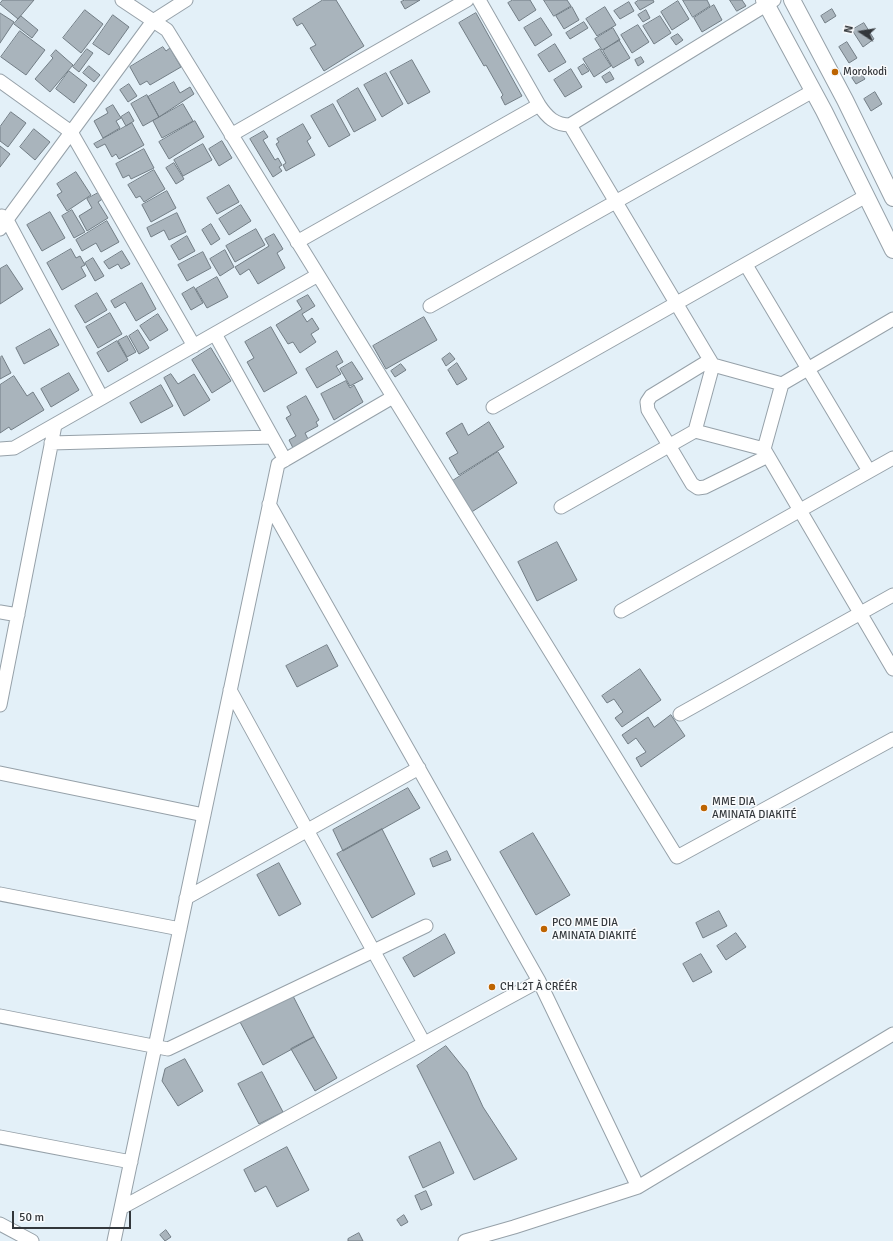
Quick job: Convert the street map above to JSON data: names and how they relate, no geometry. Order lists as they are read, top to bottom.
{
  "places": [
    "Morokodi",
    "MME DIA AMINATA DIAKITÉ",
    "PCO MME DIA AMINATA DIAKITÉ",
    "CH L2T À CRÉÉR"
  ],
  "scale_bar": "50 m",
  "north": "left"
}
